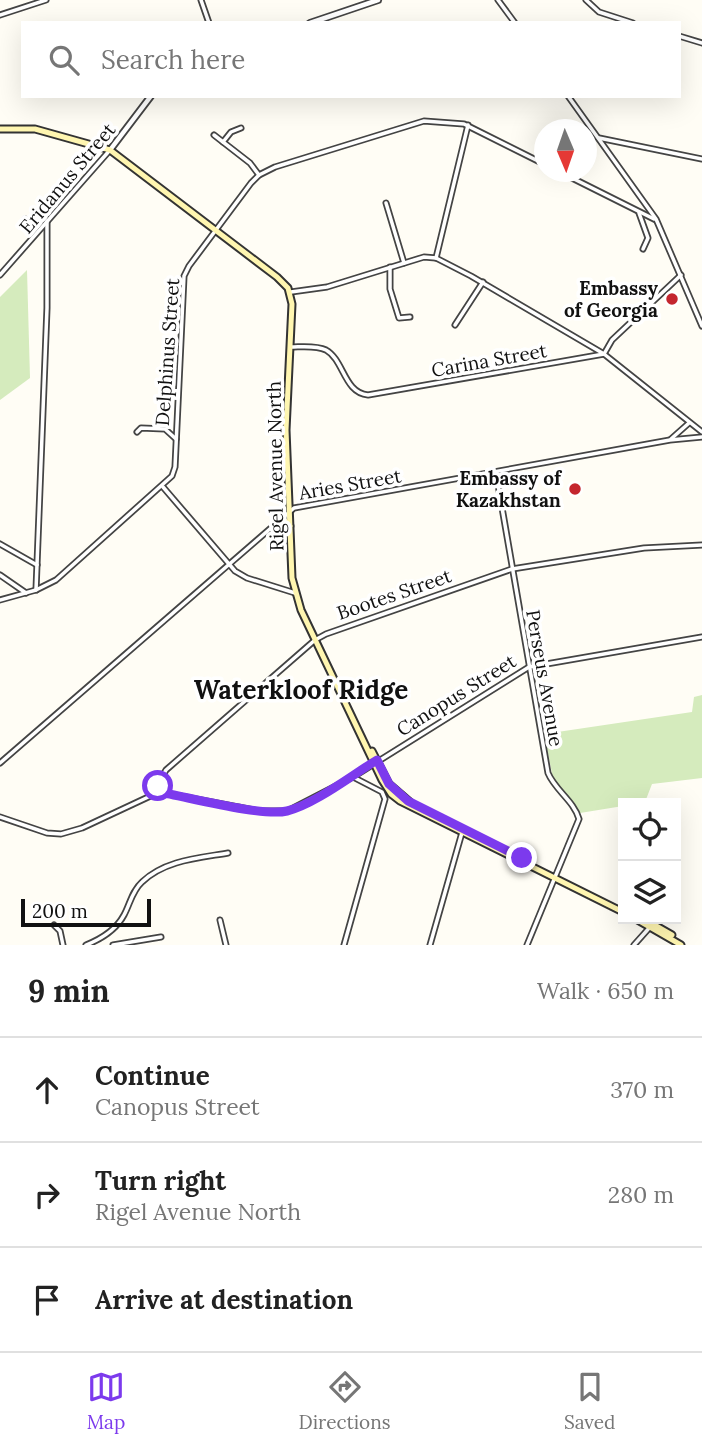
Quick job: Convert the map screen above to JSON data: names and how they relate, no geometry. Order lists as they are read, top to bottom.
{
  "streets": {
    "main road": ["Rigel Avenue North"],
    "street": [
      "Eridanus Street",
      "Delphinus Street",
      "Carina Street",
      "Aries Street",
      "Bootes Street",
      "Perseus Avenue",
      "Canopus Street"
    ]
  },
  "crossings": [
    ["Carina Street", "Rigel Avenue North"],
    ["Rigel Avenue North", "Aries Street"],
    ["Rigel Avenue North", "Bootes Street"],
    ["Rigel Avenue North", "Perseus Avenue"],
    ["Rigel Avenue North", "Canopus Street"],
    ["Aries Street", "Perseus Avenue"],
    ["Bootes Street", "Perseus Avenue"],
    ["Bootes Street", "Canopus Street"],
    ["Perseus Avenue", "Canopus Street"]
  ],
  "districts": ["Waterkloof Ridge"],
  "places": ["Embassy of Georgia", "Embassy of Kazakhstan"],
  "scale_bar": "200 m",
  "north": "bottom",
  "page": {
    "search": "Search here",
    "scale": "200 m",
    "heading": ["9 min", "Walk · 650 m"],
    "list": [
      ["Continue", "Canopus Street", "370 m"],
      ["Turn right", "Rigel Avenue North", "280 m"],
      "Arrive at destination"
    ],
    "nav": ["Map", "Directions", "Saved"]
  }
}
